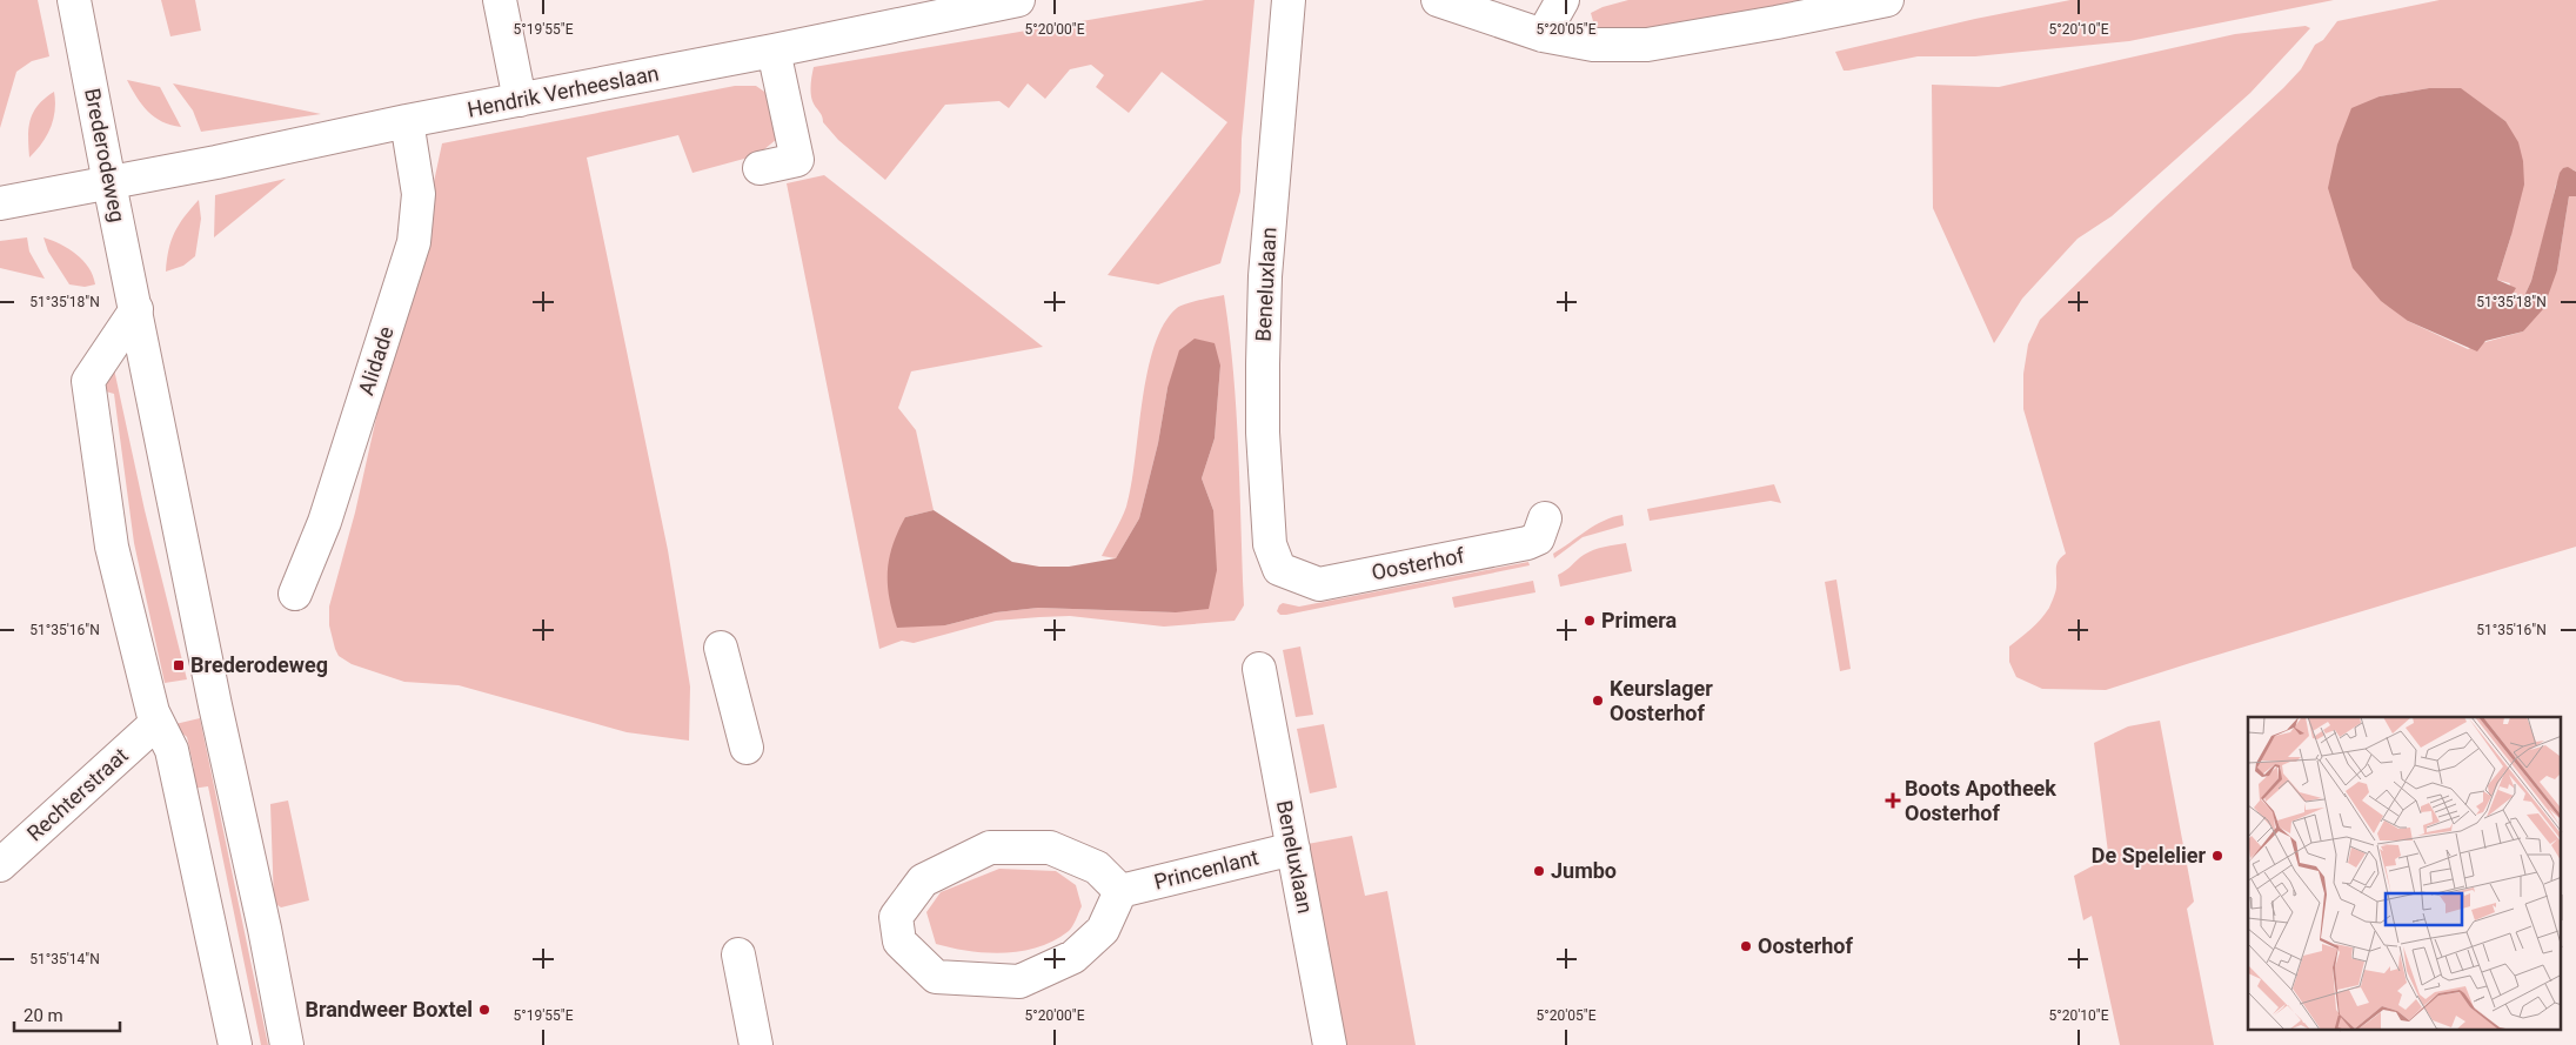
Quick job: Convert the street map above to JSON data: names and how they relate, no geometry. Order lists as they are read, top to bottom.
{
  "streets": {
    "street": [
      "Hendrik Verheeslaan",
      "Brederodeweg",
      "Beneluxlaan",
      "Alidade",
      "Oosterhof",
      "Rechterstraat",
      "Princenlant"
    ]
  },
  "crossings": [
    ["Hendrik Verheeslaan", "Brederodeweg"],
    ["Hendrik Verheeslaan", "Alidade"],
    ["Beneluxlaan", "Oosterhof"],
    ["Beneluxlaan", "Princenlant"]
  ],
  "places": {
    "other": [
      "Primera",
      "Keurslager Oosterhof",
      "De Spelelier",
      "Jumbo",
      "Oosterhof",
      "Brandweer Boxtel"
    ],
    "transit": ["Brederodeweg"],
    "health": ["Boots Apotheek Oosterhof"]
  },
  "scale_bar": "20 m",
  "coordinates": [
    "5°19'55\"E",
    "5°20'00\"E",
    "5°20'05\"E",
    "5°20'10\"E",
    "51°35'18\"N",
    "51°35'16\"N",
    "51°35'14\"N"
  ]
}
